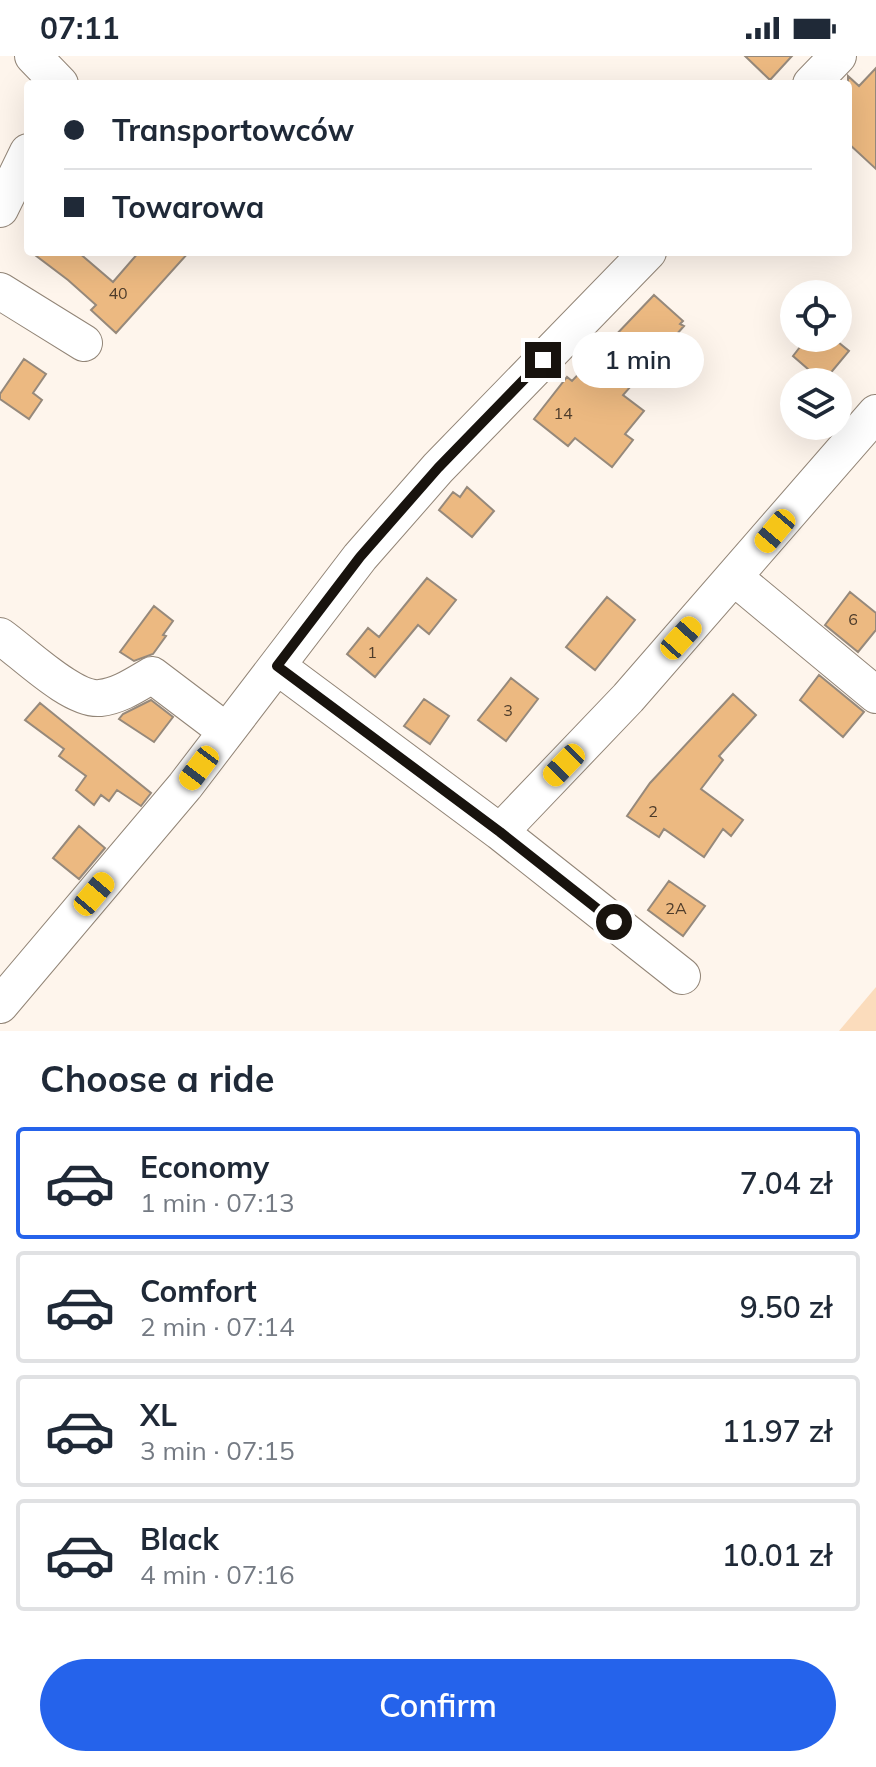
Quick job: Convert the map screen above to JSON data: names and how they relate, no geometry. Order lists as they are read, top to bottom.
{
  "house_numbers": [
    "40",
    "14",
    "6",
    "1",
    "3",
    "2",
    "2A"
  ],
  "page": {
    "status": "07:11",
    "banner": ["Transportowców", "Towarowa"],
    "bubble": "1 min",
    "heading": "Choose a ride",
    "list": [
      {
        "name": "Economy",
        "note": "1 min · 07:13",
        "value": "7.04 zł"
      },
      {
        "name": "Comfort",
        "note": "2 min · 07:14",
        "value": "9.50 zł"
      },
      {
        "name": "XL",
        "note": "3 min · 07:15",
        "value": "11.97 zł"
      },
      {
        "name": "Black",
        "note": "4 min · 07:16",
        "value": "10.01 zł"
      }
    ],
    "buttons": "Confirm"
  }
}
